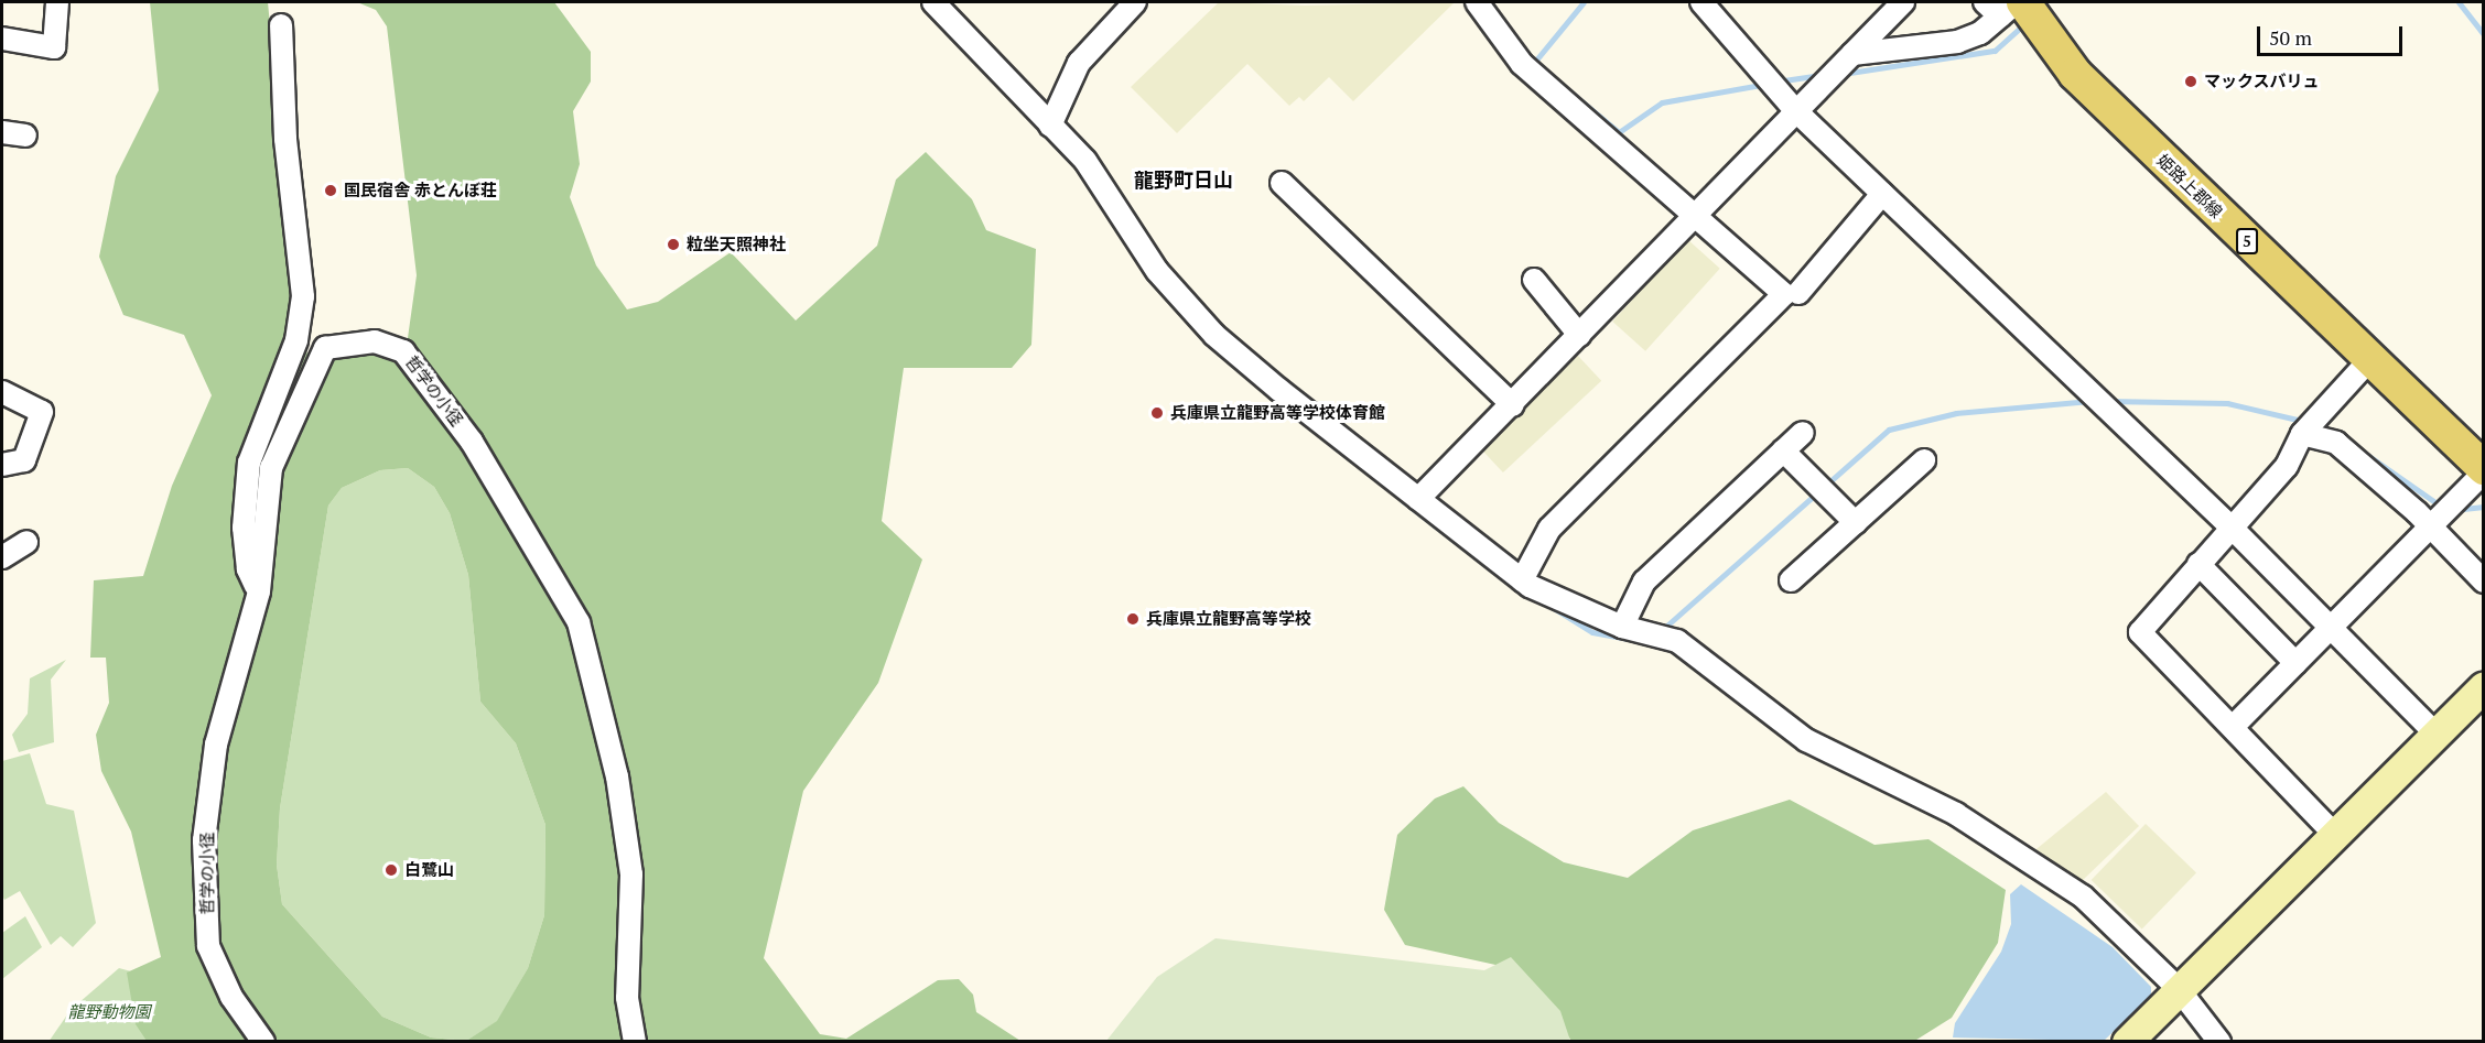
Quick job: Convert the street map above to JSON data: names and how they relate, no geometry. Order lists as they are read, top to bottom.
{
  "streets": {
    "main road": ["姫路上郡線", "5"],
    "street": ["哲学の小径"]
  },
  "districts": ["龍野町日山"],
  "parks": ["龍野動物園"],
  "places": [
    "マックスバリュ",
    "国民宿舎 赤とんぼ荘",
    "粒坐天照神社",
    "兵庫県立龍野高等学校体育館",
    "兵庫県立龍野高等学校",
    "白鷺山"
  ],
  "scale_bar": "50 m"
}
